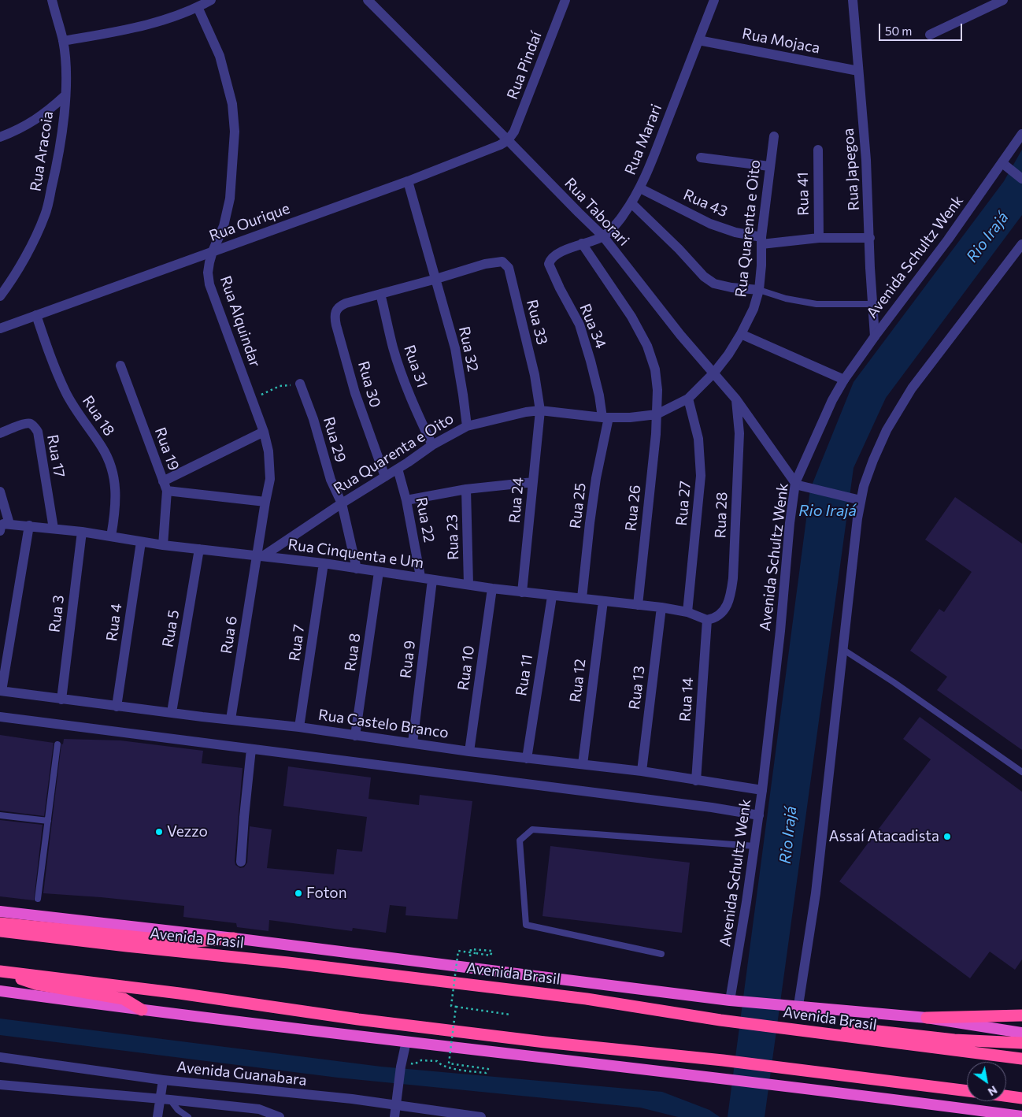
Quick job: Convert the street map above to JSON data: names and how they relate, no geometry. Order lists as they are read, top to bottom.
{
  "streets": {
    "highway": ["Avenida Brasil"],
    "street": [
      "Rua Mojaca",
      "Rua Pindaí",
      "Rua Marari",
      "Rua Aracoia",
      "Rua Japegoa",
      "Rua 41",
      "Rua 43",
      "Rua Taborari",
      "Rua Ourique",
      "Rua Quarenta e Oito",
      "Avenida Schultz Wenk",
      "Rua Alquindar",
      "Rua 33",
      "Rua 34",
      "Rua 32",
      "Rua 31",
      "Rua 30",
      "Rua 18",
      "Rua 29",
      "Rua 19",
      "Rua 17",
      "Rua 24",
      "Rua 27",
      "Rua 25",
      "Rua 26",
      "Rua 28",
      "Rua 22",
      "Rua 23",
      "Rua Cinquenta e Um",
      "Rua 3",
      "Rua 4",
      "Rua 5",
      "Rua 6",
      "Rua 7",
      "Rua 8",
      "Rua 9",
      "Rua 10",
      "Rua 11",
      "Rua 12",
      "Rua 13",
      "Rua 14",
      "Rua Castelo Branco",
      "Avenida Guanabara"
    ]
  },
  "crossings": [
    ["Rua Mojaca", "Rua Marari"],
    ["Rua Mojaca", "Rua Japegoa"],
    ["Rua Pindaí", "Rua Taborari"],
    ["Rua Pindaí", "Rua Ourique"],
    ["Rua Marari", "Rua 43"],
    ["Rua Marari", "Rua Taborari"],
    ["Rua Marari", "Rua 34"],
    ["Rua Marari", "Rua 26"],
    ["Rua Japegoa", "Rua 43"],
    ["Rua Japegoa", "Avenida Schultz Wenk"],
    ["Rua 41", "Rua 43"],
    ["Rua 43", "Rua Quarenta e Oito"],
    ["Rua Taborari", "Rua Ourique"],
    ["Rua Taborari", "Rua Quarenta e Oito"],
    ["Rua Taborari", "Avenida Schultz Wenk"],
    ["Rua Taborari", "Rua 28"],
    ["Rua Ourique", "Rua Alquindar"],
    ["Rua Ourique", "Rua 32"],
    ["Rua Ourique", "Rua 18"],
    ["Rua Quarenta e Oito", "Rua Alquindar"],
    ["Rua Quarenta e Oito", "Rua 33"],
    ["Rua Quarenta e Oito", "Rua 34"],
    ["Rua Quarenta e Oito", "Rua 32"],
    ["Rua Quarenta e Oito", "Rua 31"],
    ["Rua Quarenta e Oito", "Rua 30"],
    ["Rua Quarenta e Oito", "Rua 29"],
    ["Rua Quarenta e Oito", "Rua 24"],
    ["Rua Quarenta e Oito", "Rua 27"],
    ["Rua Quarenta e Oito", "Rua 25"],
    ["Rua Quarenta e Oito", "Rua 26"],
    ["Rua Quarenta e Oito", "Rua 22"],
    ["Rua Quarenta e Oito", "Rua Cinquenta e Um"],
    ["Rua Quarenta e Oito", "Rua 6"],
    ["Avenida Schultz Wenk", "Rua Castelo Branco"],
    ["Avenida Schultz Wenk", "Avenida Brasil"],
    ["Rua Alquindar", "Rua Cinquenta e Um"],
    ["Rua Alquindar", "Rua 6"],
    ["Rua 33", "Rua 32"],
    ["Rua 33", "Rua 24"],
    ["Rua 34", "Rua 25"],
    ["Rua 31", "Rua 30"],
    ["Rua 18", "Rua Cinquenta e Um"],
    ["Rua 29", "Rua Cinquenta e Um"],
    ["Rua 19", "Rua Cinquenta e Um"],
    ["Rua 17", "Rua Cinquenta e Um"],
    ["Rua 24", "Rua Cinquenta e Um"],
    ["Rua 27", "Rua Cinquenta e Um"],
    ["Rua 25", "Rua Cinquenta e Um"],
    ["Rua 26", "Rua Cinquenta e Um"],
    ["Rua 28", "Rua Cinquenta e Um"],
    ["Rua 28", "Rua 14"],
    ["Rua 22", "Rua Cinquenta e Um"],
    ["Rua 23", "Rua Cinquenta e Um"],
    ["Rua Cinquenta e Um", "Rua 3"],
    ["Rua Cinquenta e Um", "Rua 4"],
    ["Rua Cinquenta e Um", "Rua 5"],
    ["Rua Cinquenta e Um", "Rua 6"],
    ["Rua Cinquenta e Um", "Rua 7"],
    ["Rua Cinquenta e Um", "Rua 8"],
    ["Rua Cinquenta e Um", "Rua 9"],
    ["Rua Cinquenta e Um", "Rua 10"],
    ["Rua Cinquenta e Um", "Rua 11"],
    ["Rua Cinquenta e Um", "Rua 12"],
    ["Rua Cinquenta e Um", "Rua 13"],
    ["Rua Cinquenta e Um", "Rua 14"],
    ["Rua 3", "Rua Castelo Branco"],
    ["Rua 4", "Rua Castelo Branco"],
    ["Rua 5", "Rua Castelo Branco"],
    ["Rua 6", "Rua Castelo Branco"],
    ["Rua 7", "Rua Castelo Branco"],
    ["Rua 8", "Rua Castelo Branco"],
    ["Rua 9", "Rua Castelo Branco"],
    ["Rua 10", "Rua Castelo Branco"],
    ["Rua 11", "Rua Castelo Branco"],
    ["Rua 12", "Rua Castelo Branco"],
    ["Rua 13", "Rua Castelo Branco"],
    ["Rua 14", "Rua Castelo Branco"]
  ],
  "water": ["Rio Irajá"],
  "places": ["Vezzo", "Assaí Atacadista", "Foton"],
  "scale_bar": "50 m",
  "north": "bottom right"
}
